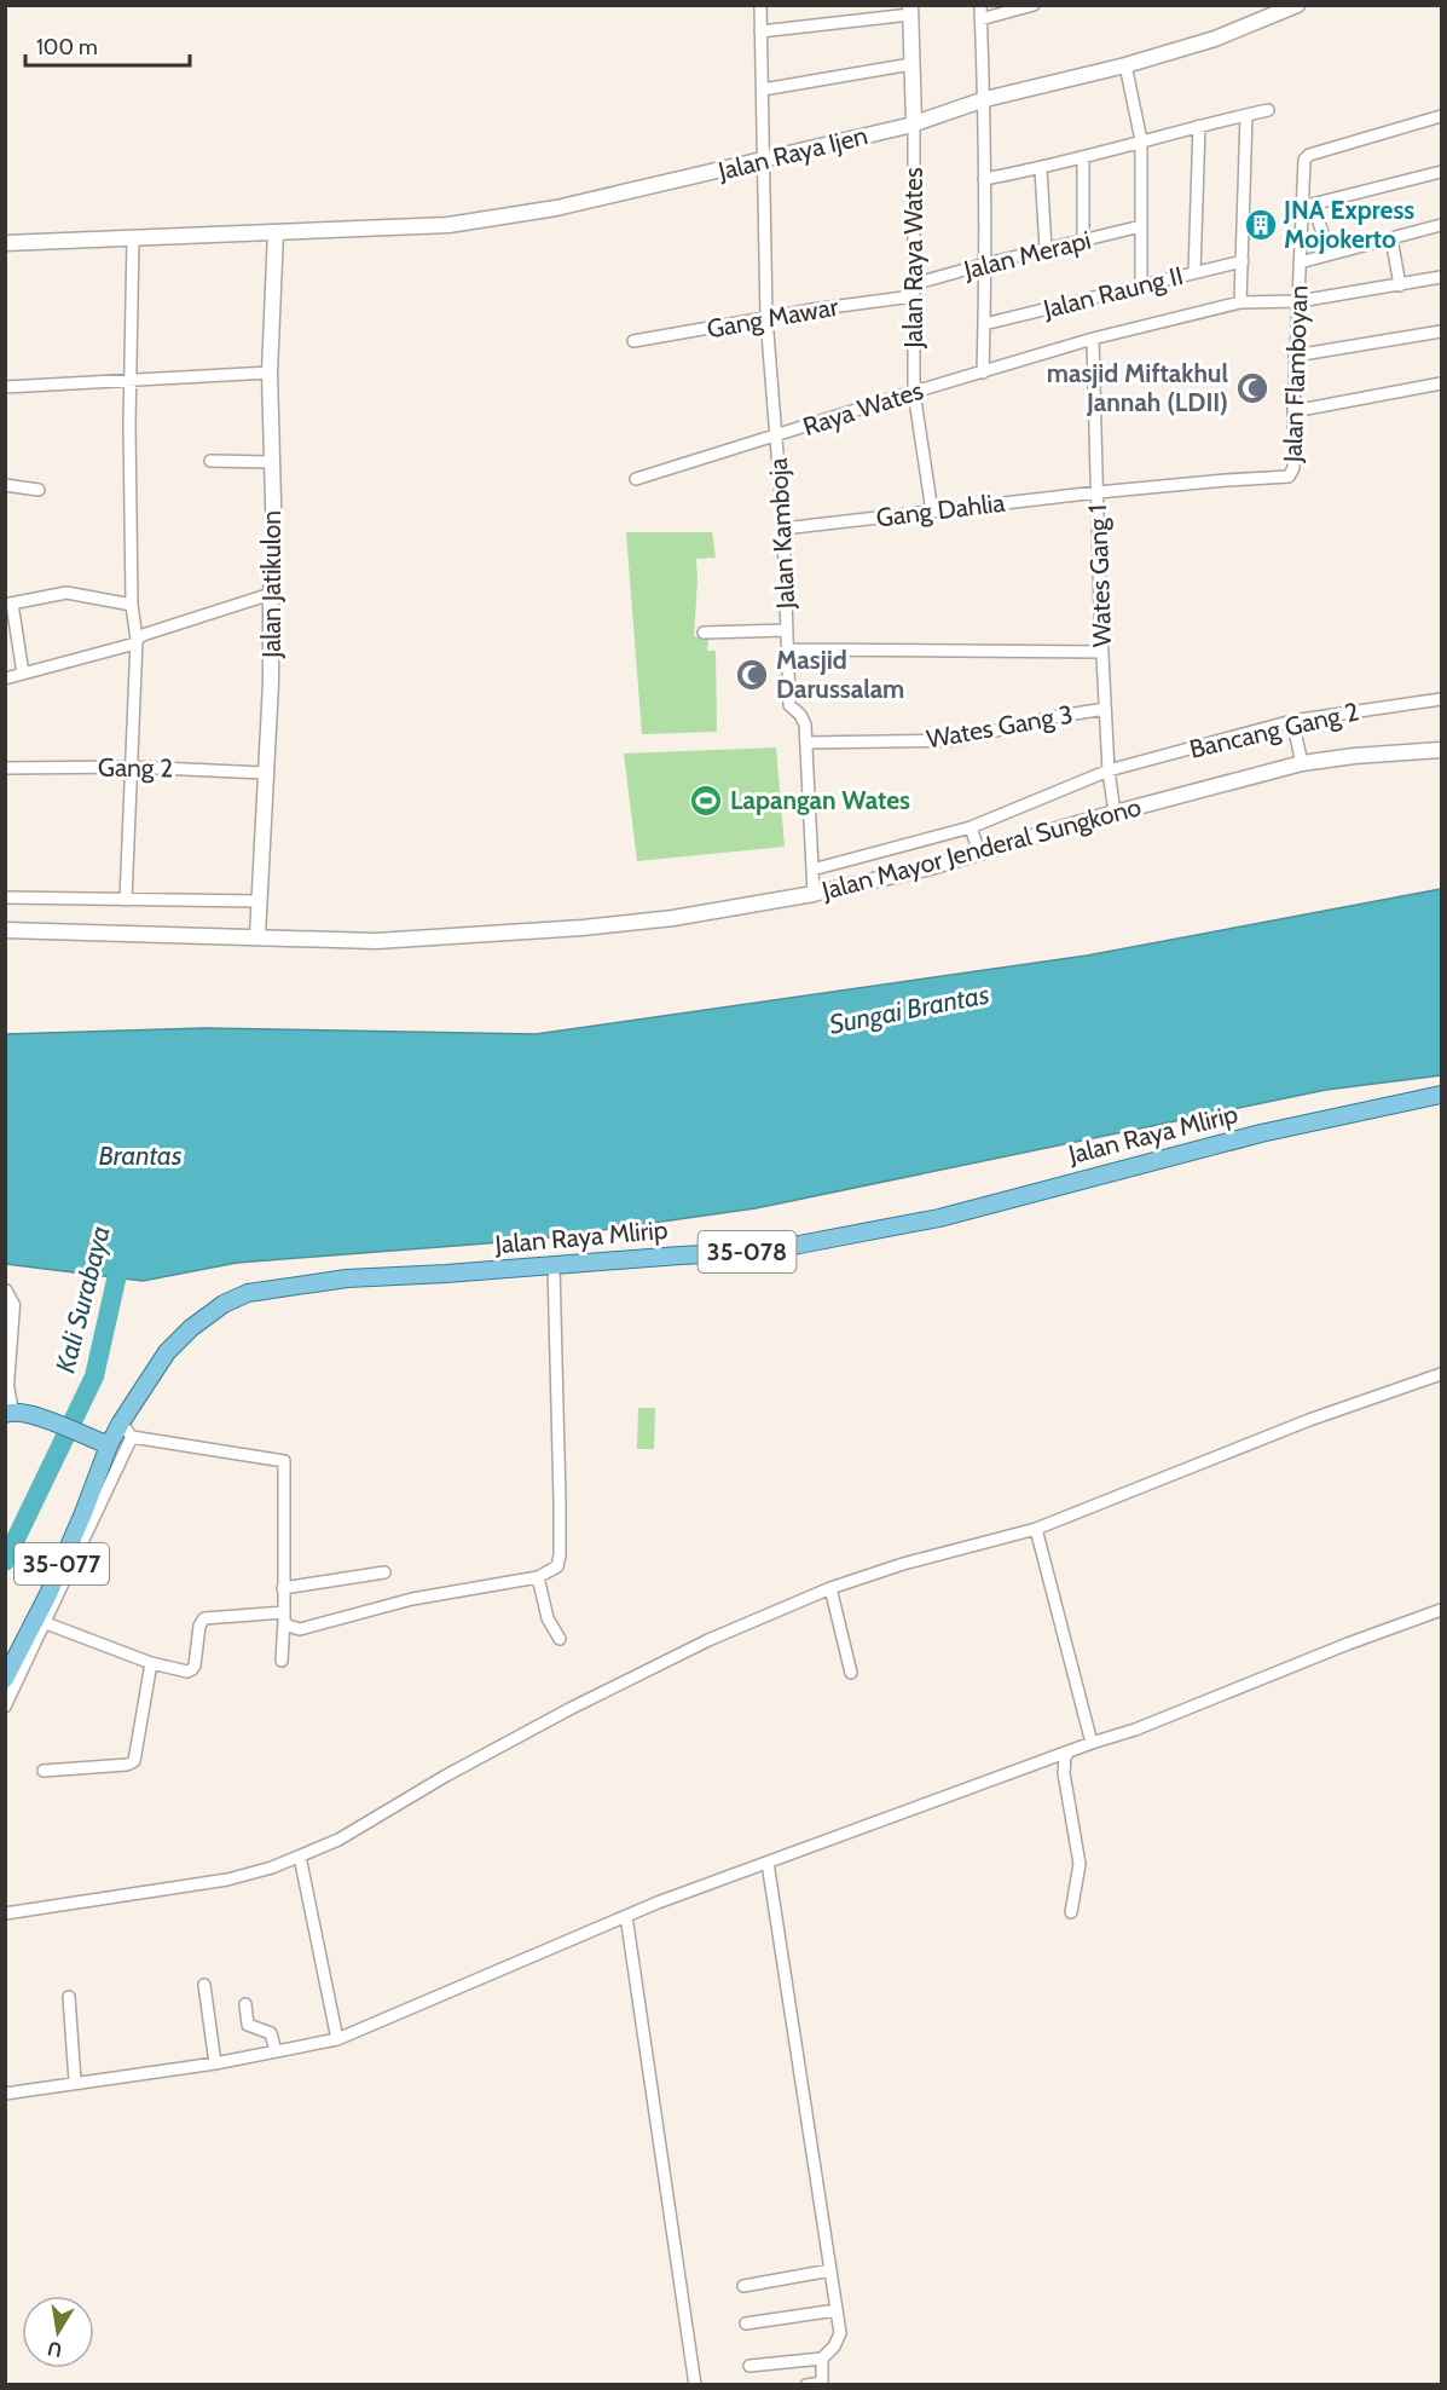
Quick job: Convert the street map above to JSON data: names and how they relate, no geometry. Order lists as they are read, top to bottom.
{
  "streets": {
    "main road": [
      "Jalan Raya Ijen",
      "Jalan Jatikulon",
      "Jalan Mayor Jenderal Sungkono",
      "Jalan Raya Mlirip",
      "35-078",
      "35-077"
    ],
    "street": [
      "Jalan Merapi",
      "Jalan Raya Wates",
      "Jalan Raung II",
      "Gang Mawar",
      "Jalan Flamboyan",
      "Raya Wates",
      "Gang Dahlia",
      "Jalan Kamboja",
      "Wates Gang 1",
      "Wates Gang 3",
      "Bancang Gang 2",
      "Gang 2"
    ]
  },
  "crossings": [
    ["Jalan Raya Ijen", "Jalan Raya Wates"],
    ["Jalan Raya Ijen", "Jalan Kamboja"],
    ["Jalan Raya Ijen", "Jalan Jatikulon"],
    ["Jalan Merapi", "Jalan Raya Wates"],
    ["Jalan Merapi", "Gang Mawar"],
    ["Jalan Raya Wates", "Gang Mawar"],
    ["Jalan Raya Wates", "Raya Wates"],
    ["Jalan Raya Wates", "Gang Dahlia"],
    ["Gang Mawar", "Jalan Kamboja"],
    ["Jalan Flamboyan", "Raya Wates"],
    ["Jalan Flamboyan", "Gang Dahlia"],
    ["Jalan Flamboyan", "Wates Gang 1"],
    ["Raya Wates", "Jalan Kamboja"],
    ["Raya Wates", "Wates Gang 1"],
    ["Gang Dahlia", "Jalan Kamboja"],
    ["Gang Dahlia", "Wates Gang 1"],
    ["Jalan Kamboja", "Wates Gang 3"],
    ["Jalan Kamboja", "Bancang Gang 2"],
    ["Jalan Kamboja", "Jalan Mayor Jenderal Sungkono"],
    ["Wates Gang 1", "Wates Gang 3"],
    ["Wates Gang 1", "Bancang Gang 2"],
    ["Wates Gang 1", "Jalan Mayor Jenderal Sungkono"],
    ["Jalan Jatikulon", "Gang 2"],
    ["Jalan Jatikulon", "Jalan Mayor Jenderal Sungkono"],
    ["Jalan Raya Mlirip", "35-077"]
  ],
  "water": ["Sungai Brantas", "Brantas", "Kali Surabaya"],
  "places": {
    "building": ["JNA Express Mojokerto"],
    "mosque": ["masjid Miftakhul Jannah (LDII)", "Masjid Darussalam"],
    "sports": ["Lapangan Wates"]
  },
  "scale_bar": "100 m",
  "north": "bottom"
}
